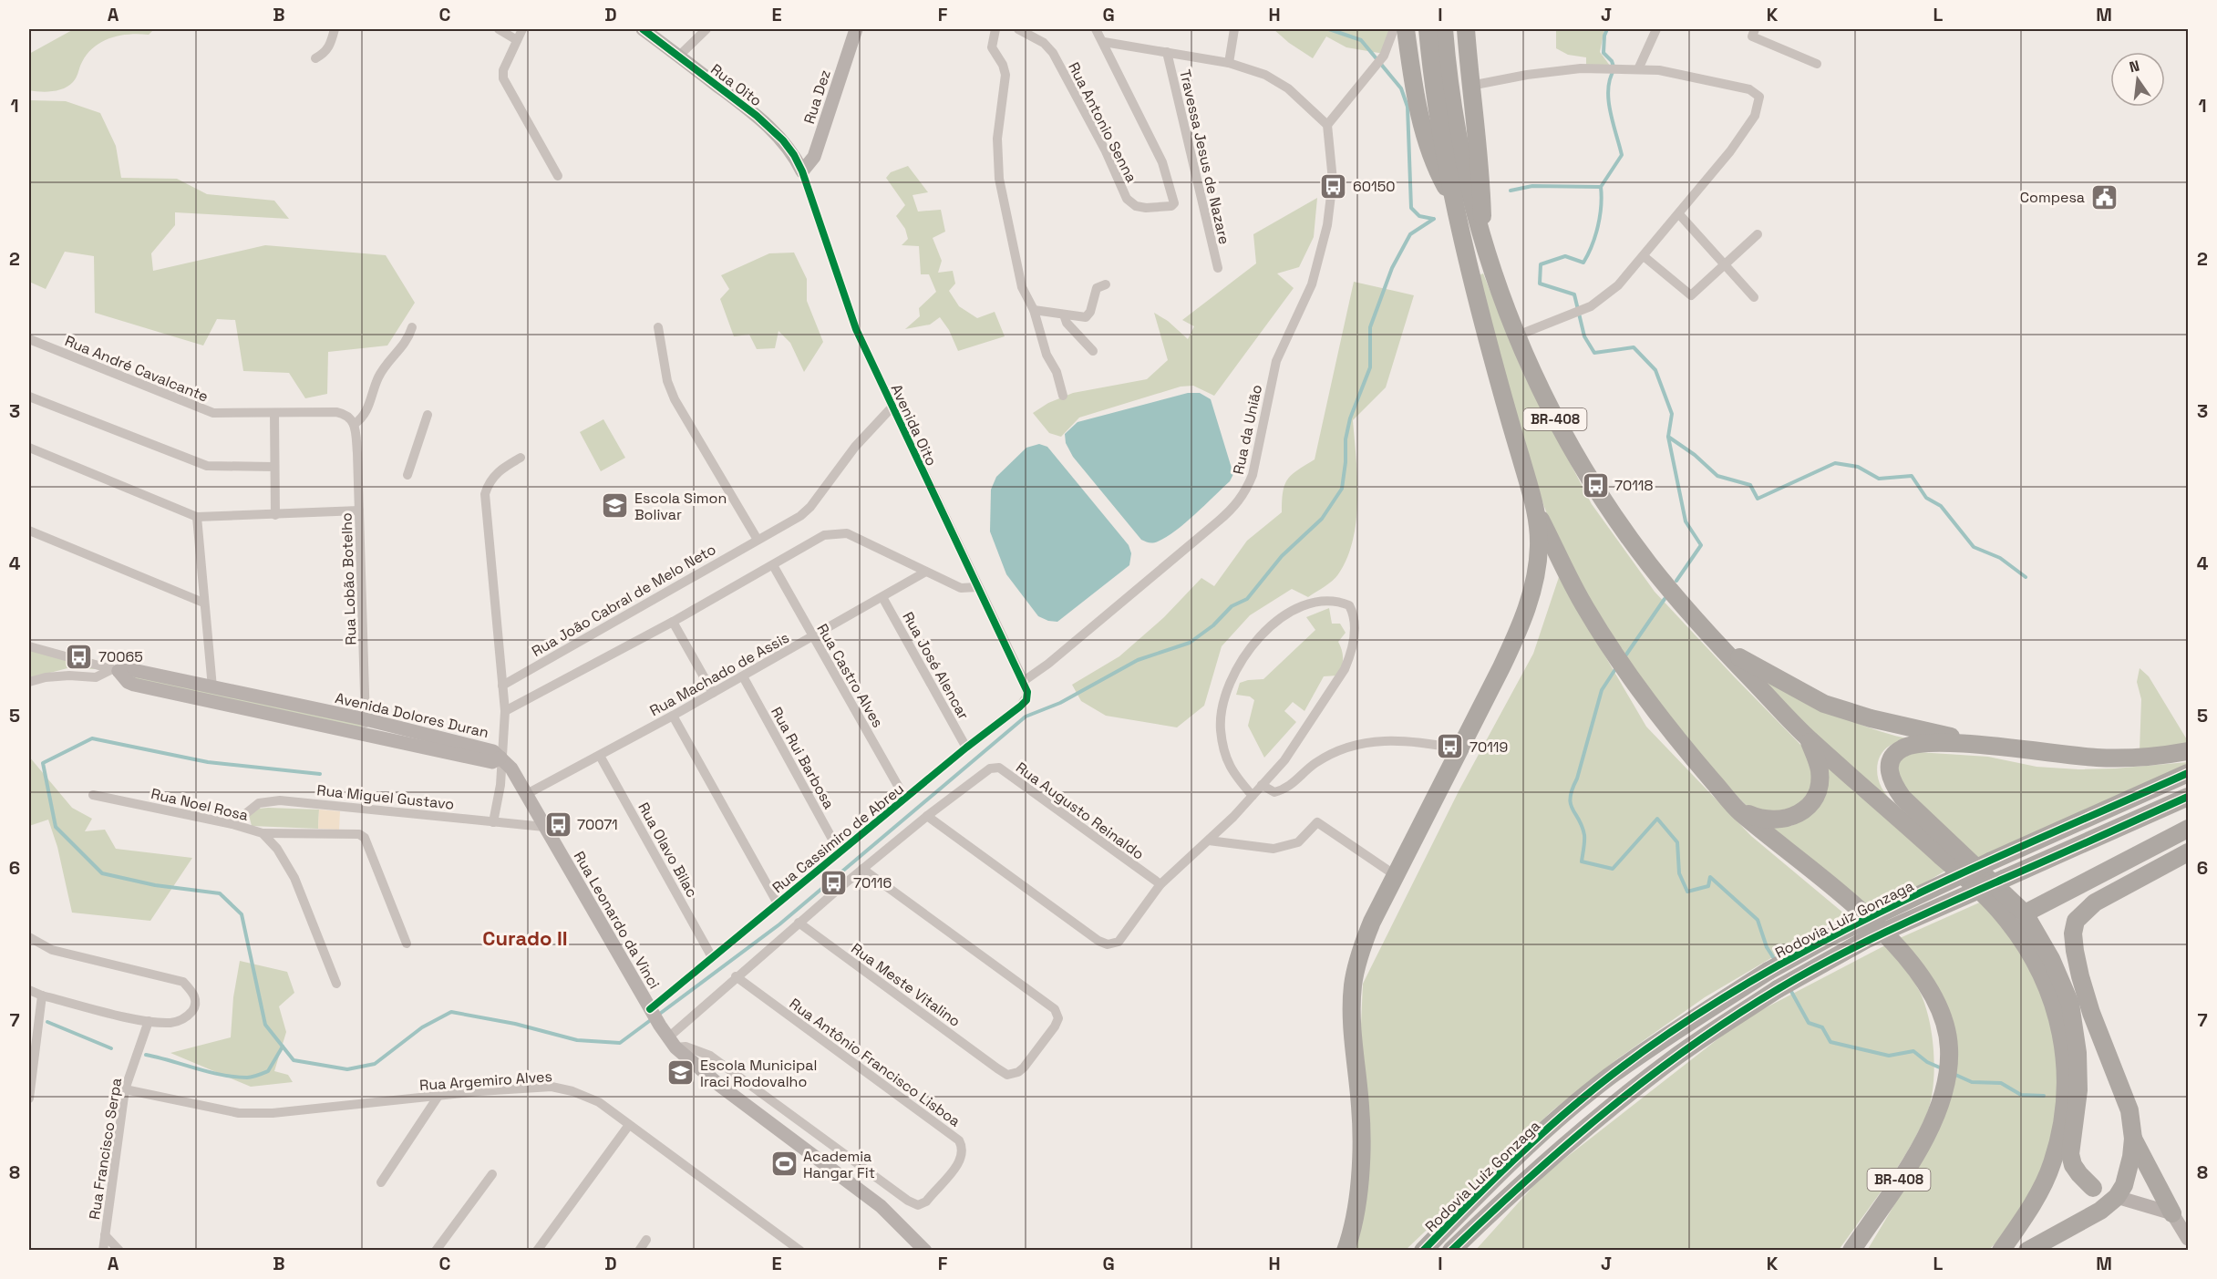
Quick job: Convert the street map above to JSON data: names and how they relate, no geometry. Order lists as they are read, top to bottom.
{
  "streets": {
    "highway": ["BR-408", "Rodovia Luiz Gonzaga"],
    "street": [
      "Rua Oito",
      "Rua Dez",
      "Rua Antonio Senna",
      "Travessa Jesus de Nazare",
      "Rua André Cavalcante",
      "Avenida Oito",
      "Rua da União",
      "Rua Lobão Botelho",
      "Rua João Cabral de Melo Neto",
      "Rua José Alencar",
      "Rua Machado de Assis",
      "Rua Castro Alves",
      "Avenida Dolores Duran",
      "Rua Rui Barbosa",
      "Rua Miguel Gustavo",
      "Rua Noel Rosa",
      "Rua Augusto Reinaldo",
      "Rua Cassimiro de Abreu",
      "Rua Olavo Bilac",
      "Rua Leonardo da Vinci",
      "Rua Meste Vitalino",
      "Rua Antônio Francisco Lisboa",
      "Rua Argemiro Alves",
      "Rua Francisco Serpa"
    ]
  },
  "crossings": [
    ["Rua Oito", "Rua Dez"],
    ["Rua Oito", "Avenida Oito"],
    ["Rua Dez", "Avenida Oito"],
    ["Rua André Cavalcante", "Rua Lobão Botelho"],
    ["Avenida Oito", "Rua da União"],
    ["Avenida Oito", "Rua João Cabral de Melo Neto"],
    ["Avenida Oito", "Rua Cassimiro de Abreu"],
    ["Rua da União", "Rua Cassimiro de Abreu"],
    ["Rua Lobão Botelho", "Avenida Dolores Duran"],
    ["Rua José Alencar", "Rua Machado de Assis"],
    ["Rua José Alencar", "Rua Cassimiro de Abreu"],
    ["Rua Machado de Assis", "Rua Castro Alves"],
    ["Rua Machado de Assis", "Rua Rui Barbosa"],
    ["Rua Machado de Assis", "Rua Olavo Bilac"],
    ["Rua Machado de Assis", "Rua Leonardo da Vinci"],
    ["Rua Castro Alves", "Rua Cassimiro de Abreu"],
    ["Avenida Dolores Duran", "Rua Leonardo da Vinci"],
    ["Rua Rui Barbosa", "Rua Cassimiro de Abreu"],
    ["Rua Miguel Gustavo", "Rua Noel Rosa"],
    ["Rua Miguel Gustavo", "Rua Leonardo da Vinci"],
    ["Rua Cassimiro de Abreu", "Rua Olavo Bilac"],
    ["Rua Cassimiro de Abreu", "Rua Leonardo da Vinci"],
    ["Rua Leonardo da Vinci", "Rua Antônio Francisco Lisboa"],
    ["Rua Argemiro Alves", "Rua Francisco Serpa"]
  ],
  "districts": ["Curado II"],
  "places": {
    "bus stop": [
      "60150",
      "70118",
      "70065",
      "70119",
      "70071",
      "70116"
    ],
    "public building": ["Compesa"],
    "school or university": ["Escola Simon Bolivar", "Escola Municipal Iraci Rodovalho"],
    "sports": ["Academia Hangar Fit"]
  },
  "north": "top",
  "grid": {
    "columns": [
      "A",
      "B",
      "C",
      "D",
      "E",
      "F",
      "G",
      "H",
      "I",
      "J",
      "K",
      "L",
      "M"
    ],
    "rows": [
      "1",
      "2",
      "3",
      "4",
      "5",
      "6",
      "7",
      "8"
    ]
  }
}
